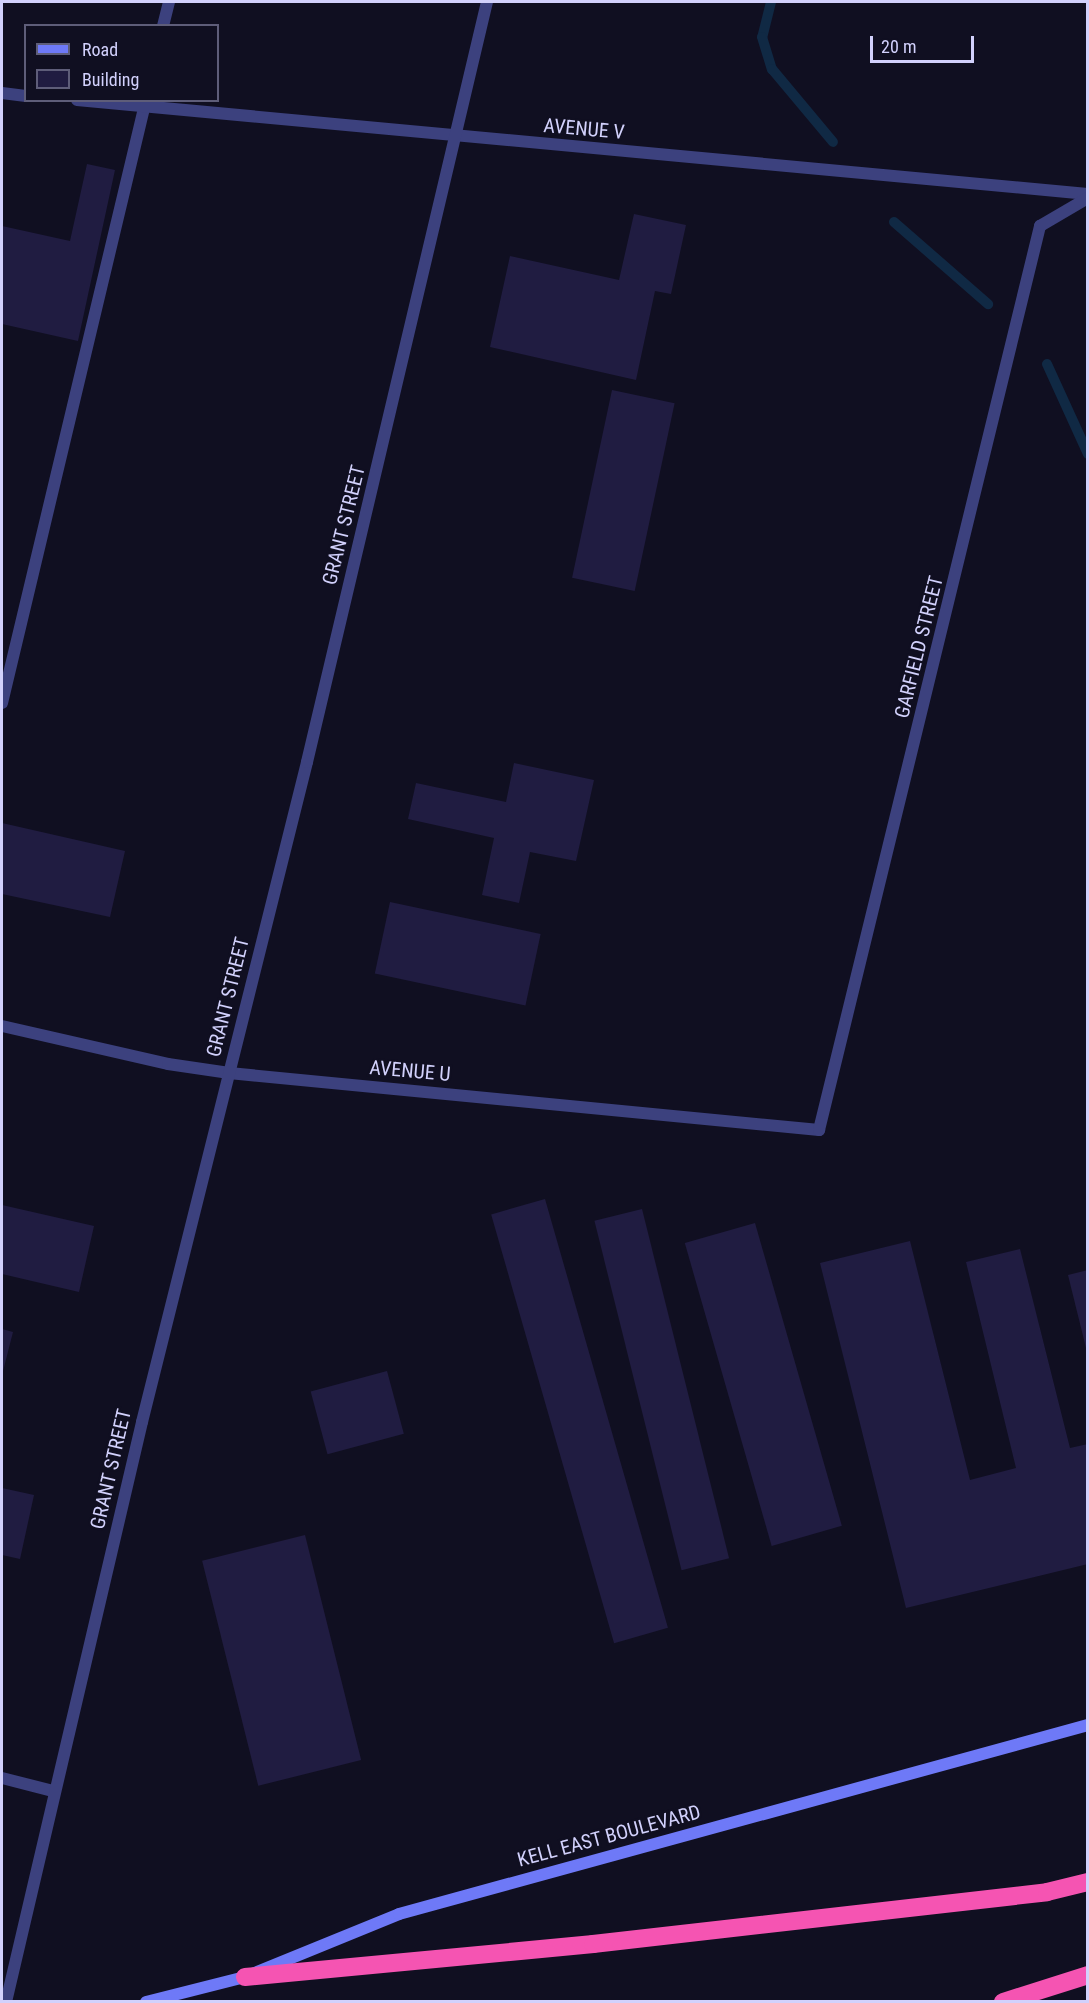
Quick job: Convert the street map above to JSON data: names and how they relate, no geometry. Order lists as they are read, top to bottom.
{
  "streets": {
    "main road": ["KELL EAST BOULEVARD"],
    "street": [
      "AVENUE V",
      "GRANT STREET",
      "GARFIELD STREET",
      "AVENUE U"
    ]
  },
  "crossings": [
    ["AVENUE V", "GRANT STREET"],
    ["AVENUE V", "GARFIELD STREET"],
    ["GRANT STREET", "AVENUE U"],
    ["GARFIELD STREET", "AVENUE U"]
  ],
  "legend": ["Road", "Building"],
  "scale_bar": "20 m"
}
